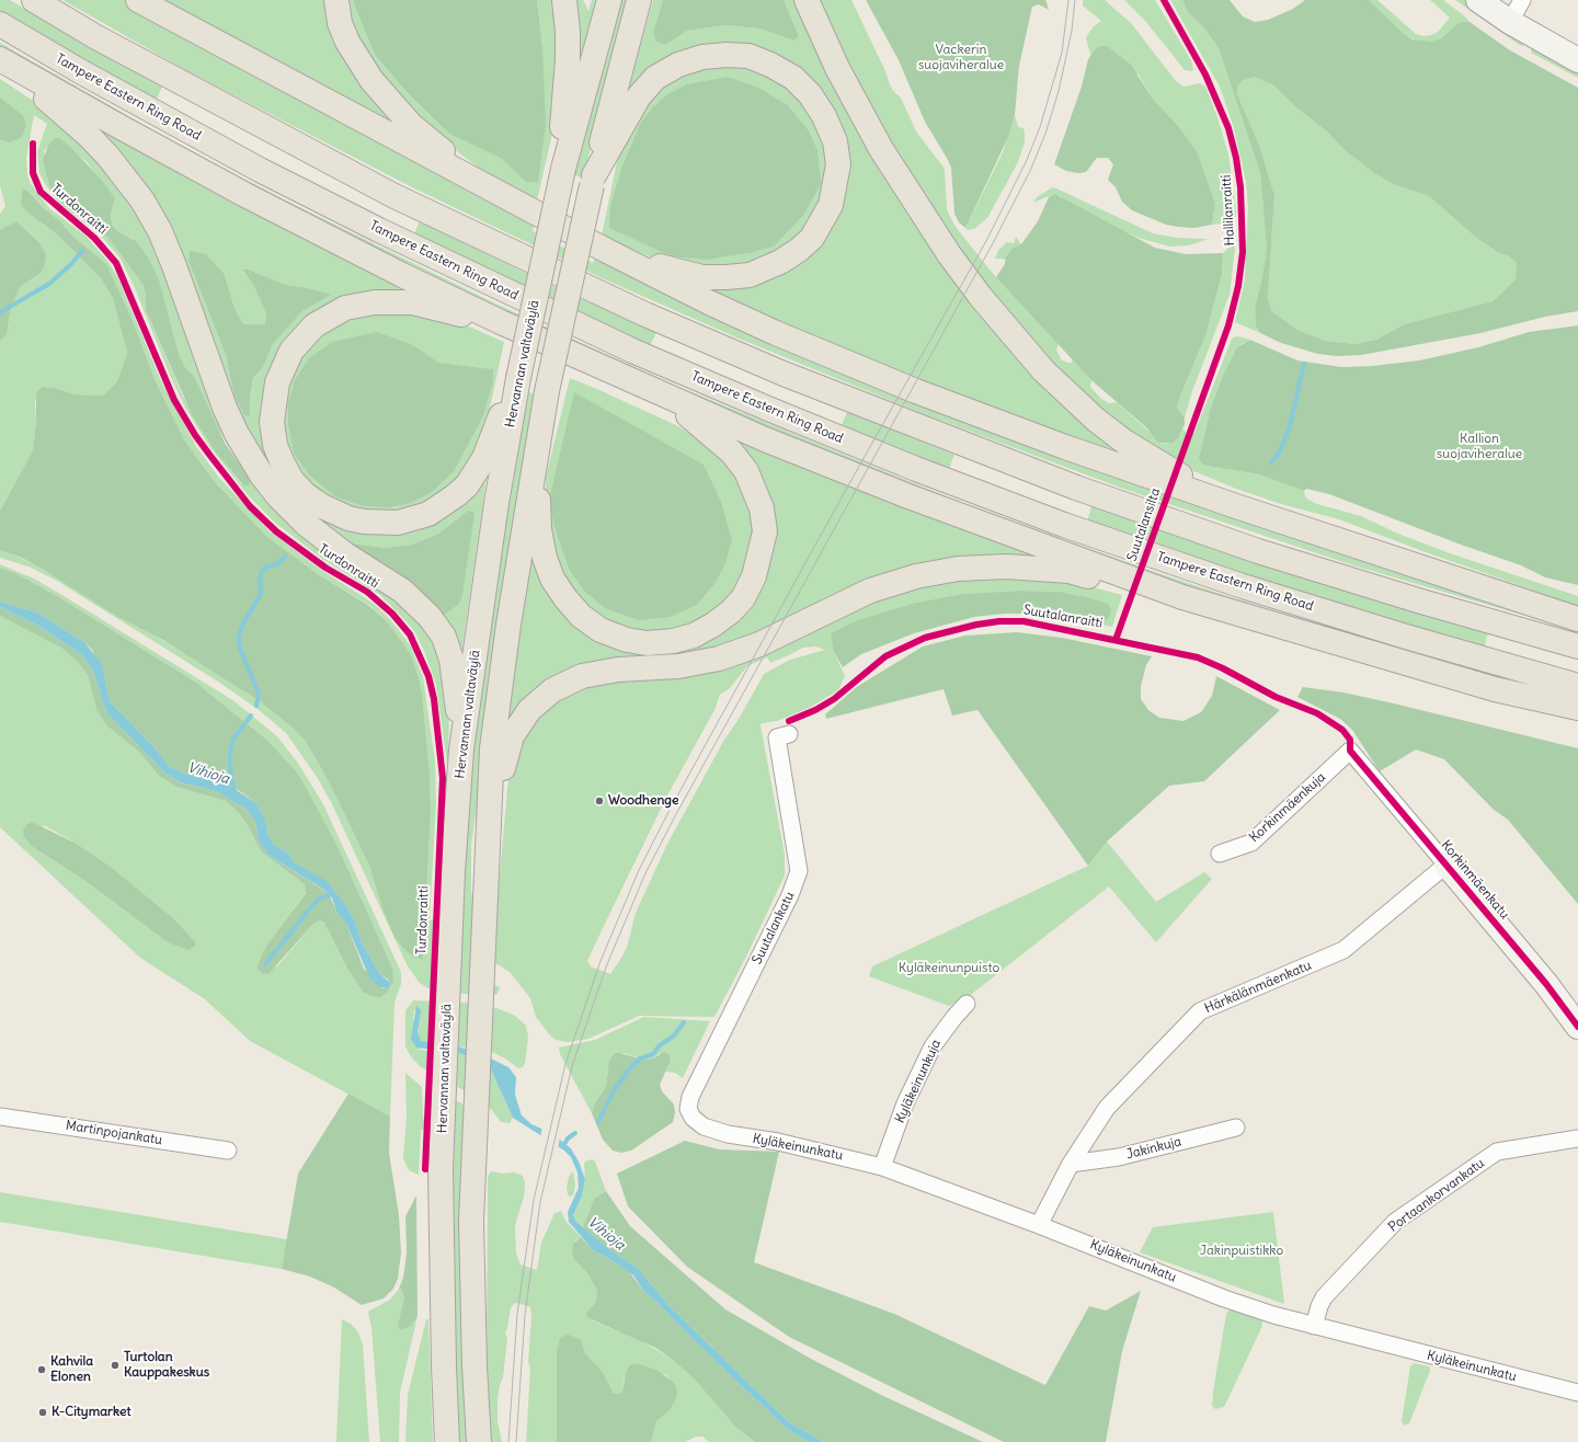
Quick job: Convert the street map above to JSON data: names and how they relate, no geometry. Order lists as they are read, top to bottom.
{
  "streets": {
    "highway": ["Tampere Eastern Ring Road", "Hervannan valtaväylä"],
    "street": [
      "Korkinmäenkuja",
      "Korkinmäenkatu",
      "Suutalankatu",
      "Härkälänmäenkatu",
      "Kyläkeinunkuja",
      "Martinpojankatu",
      "Kyläkeinunkatu",
      "Jakinkuja",
      "Portaankorvankatu"
    ],
    "cycle path": ["Turdonraitti", "Hallilanraitti", "Suutalanraitti"]
  },
  "crossings": [
    ["Korkinmäenkuja", "Korkinmäenkatu"],
    ["Korkinmäenkatu", "Härkälänmäenkatu"],
    ["Suutalankatu", "Kyläkeinunkatu"],
    ["Härkälänmäenkatu", "Kyläkeinunkatu"],
    ["Härkälänmäenkatu", "Jakinkuja"],
    ["Kyläkeinunkuja", "Kyläkeinunkatu"],
    ["Kyläkeinunkatu", "Portaankorvankatu"]
  ],
  "water": ["Vihioja"],
  "parks": [
    "Vackerin suojaviheralue",
    "Kallion suojaviheralue",
    "Kyläkeinunpuisto",
    "Jakinpuistikko"
  ],
  "places": [
    "Woodhenge",
    "Turtolan Kauppakeskus",
    "Kahvila Elonen",
    "K-Citymarket"
  ]
}
